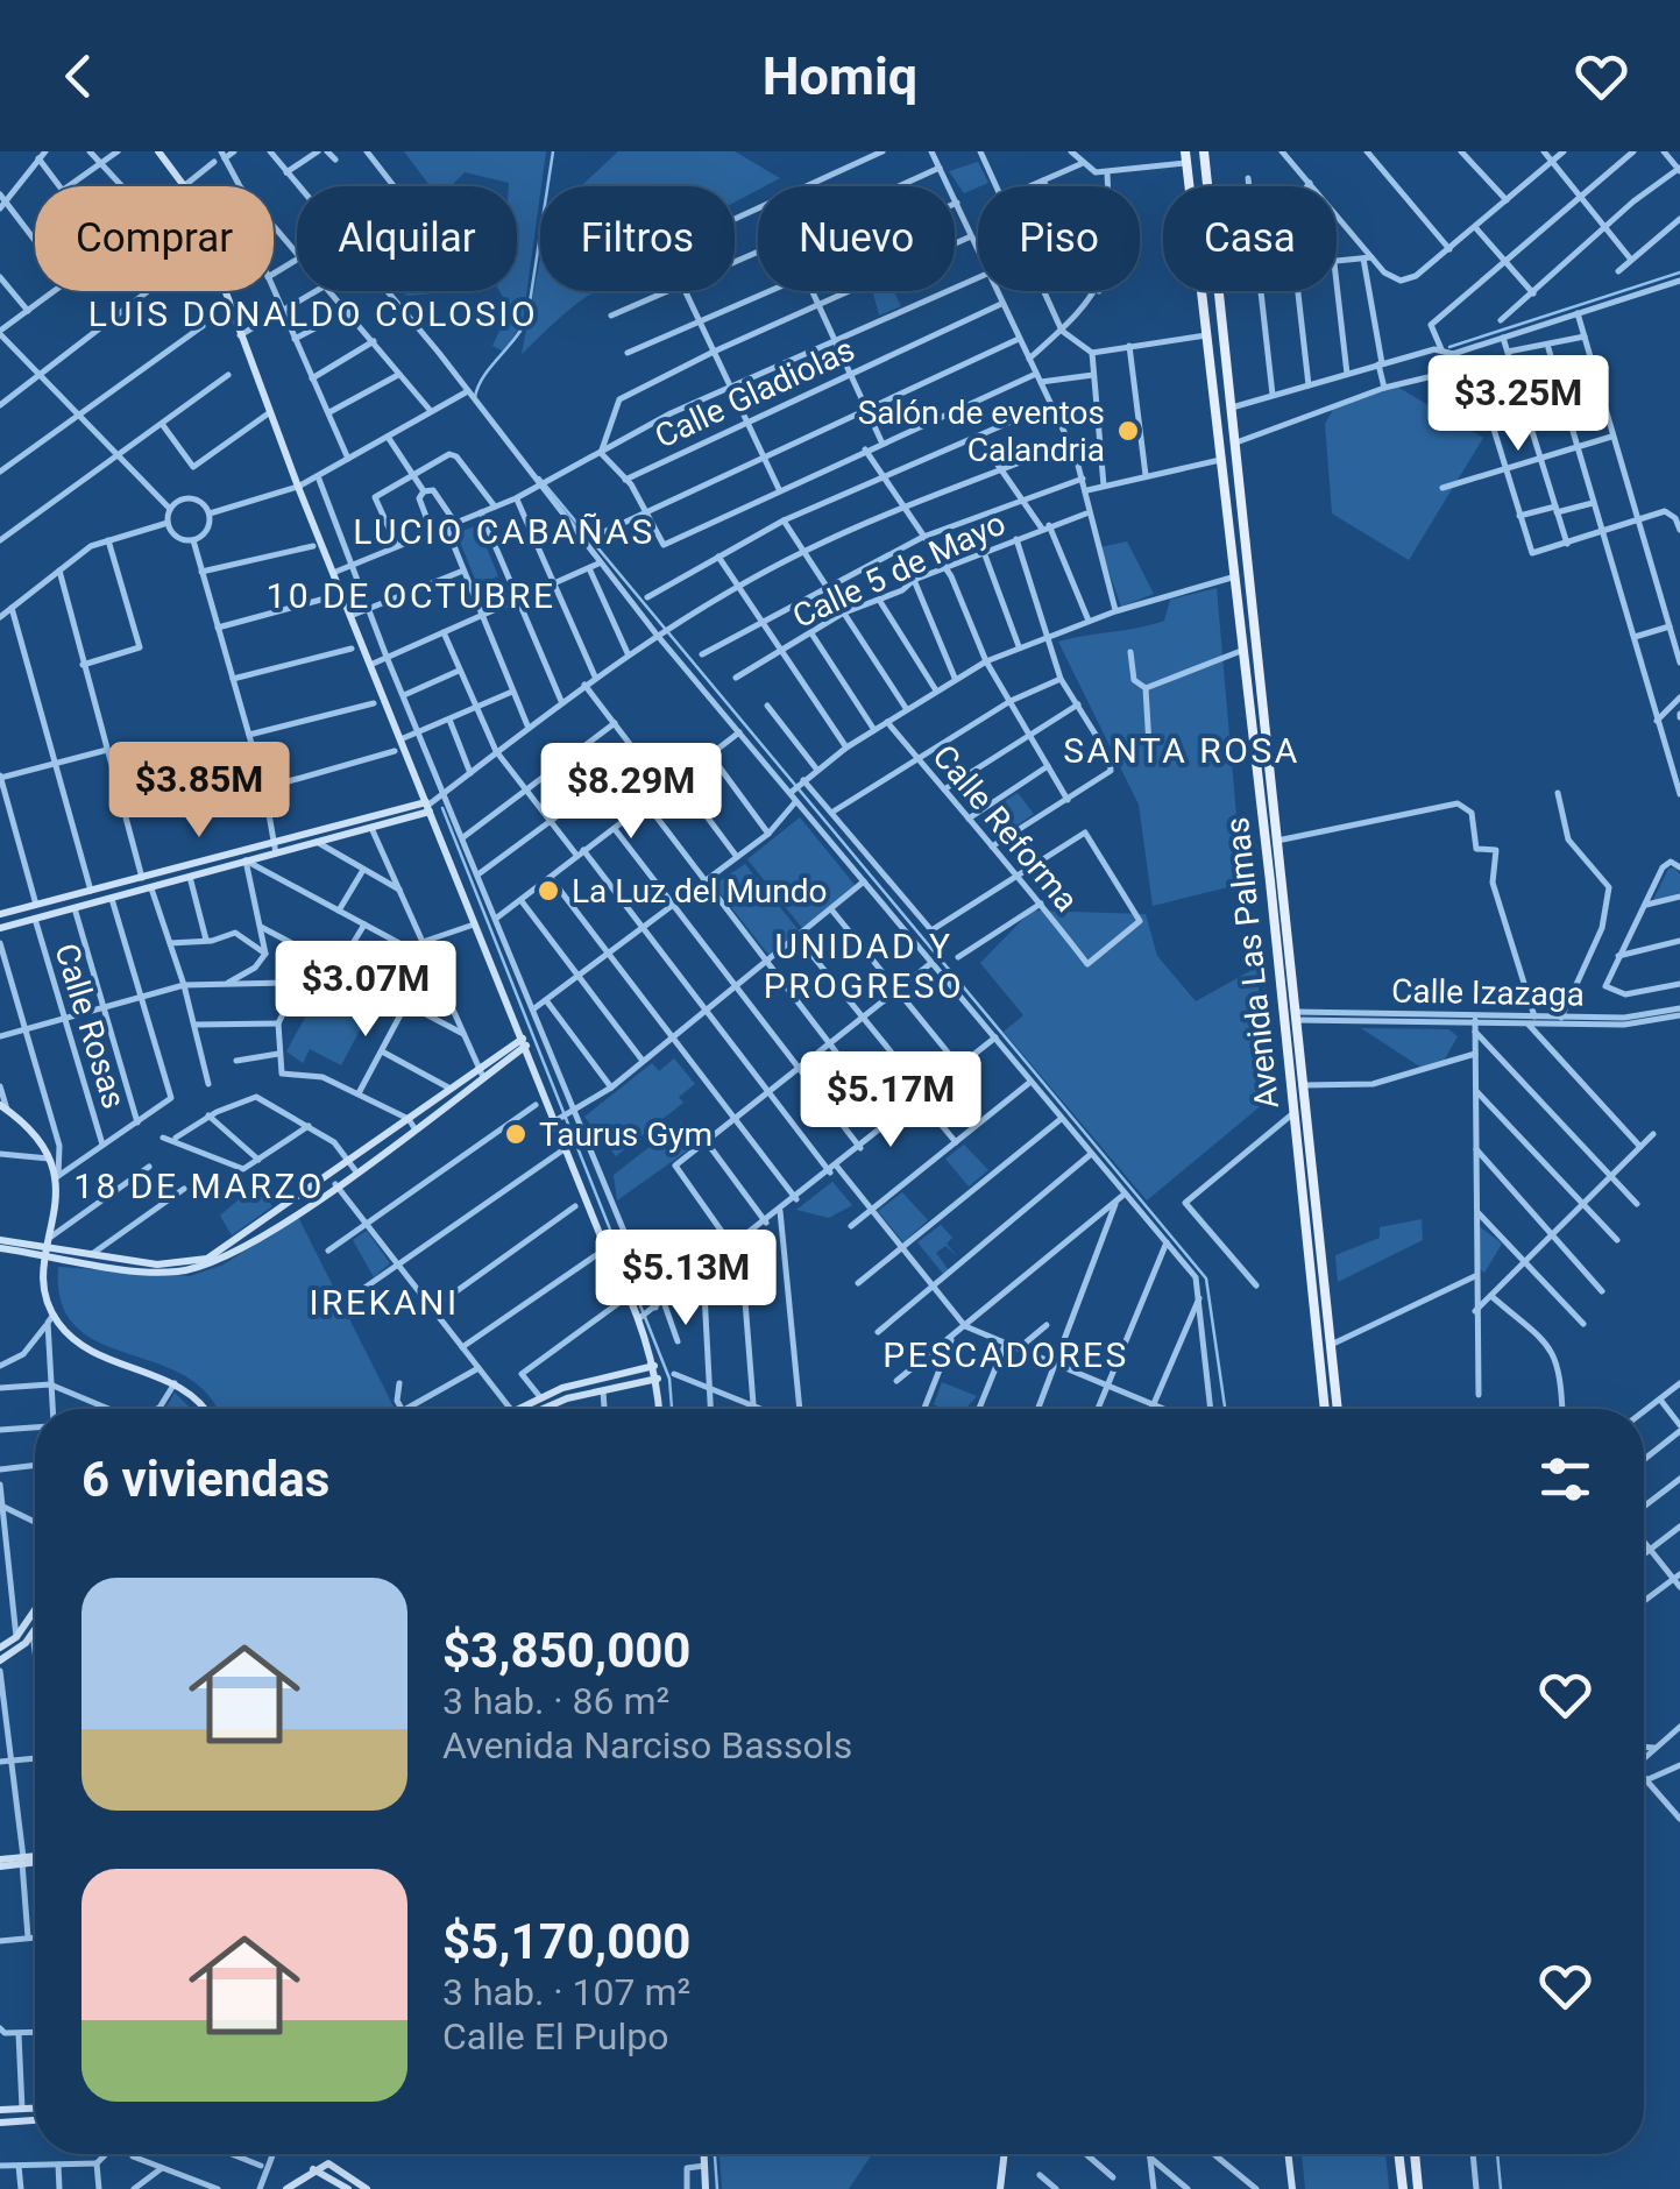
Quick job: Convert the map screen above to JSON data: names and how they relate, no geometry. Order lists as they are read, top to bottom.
{
  "streets": {
    "main road": ["Avenida Las Palmas"],
    "street": [
      "Calle Gladiolas",
      "Calle 5 de Mayo",
      "Calle Reforma",
      "Calle Izazaga",
      "Calle Rosas"
    ]
  },
  "crossings": [
    ["Avenida Las Palmas", "Calle Izazaga"]
  ],
  "districts": [
    "LUIS DONALDO COLOSIO",
    "LUCIO CABAÑAS",
    "10 DE OCTUBRE",
    "SANTA ROSA",
    "UNIDAD Y PROGRESO",
    "18 DE MARZO",
    "IREKANI",
    "PESCADORES"
  ],
  "places": ["Salón de eventos Calandria", "La Luz del Mundo", "Taurus Gym"],
  "page": {
    "header": "Homiq",
    "chip": [
      "Comprar",
      "Alquilar",
      "Filtros",
      "Nuevo",
      "Piso",
      "Casa"
    ],
    "price": [
      "$3.25M",
      "$3.85M",
      "$8.29M",
      "$3.07M",
      "$5.17M",
      "$5.13M"
    ],
    "heading": "6 viviendas",
    "list": [
      {
        "name": "$3,850,000",
        "note": "3 hab. · 86 m² · Avenida Narciso Bassols"
      },
      {
        "name": "$5,170,000",
        "note": "3 hab. · 107 m² · Calle El Pulpo"
      }
    ]
  }
}
